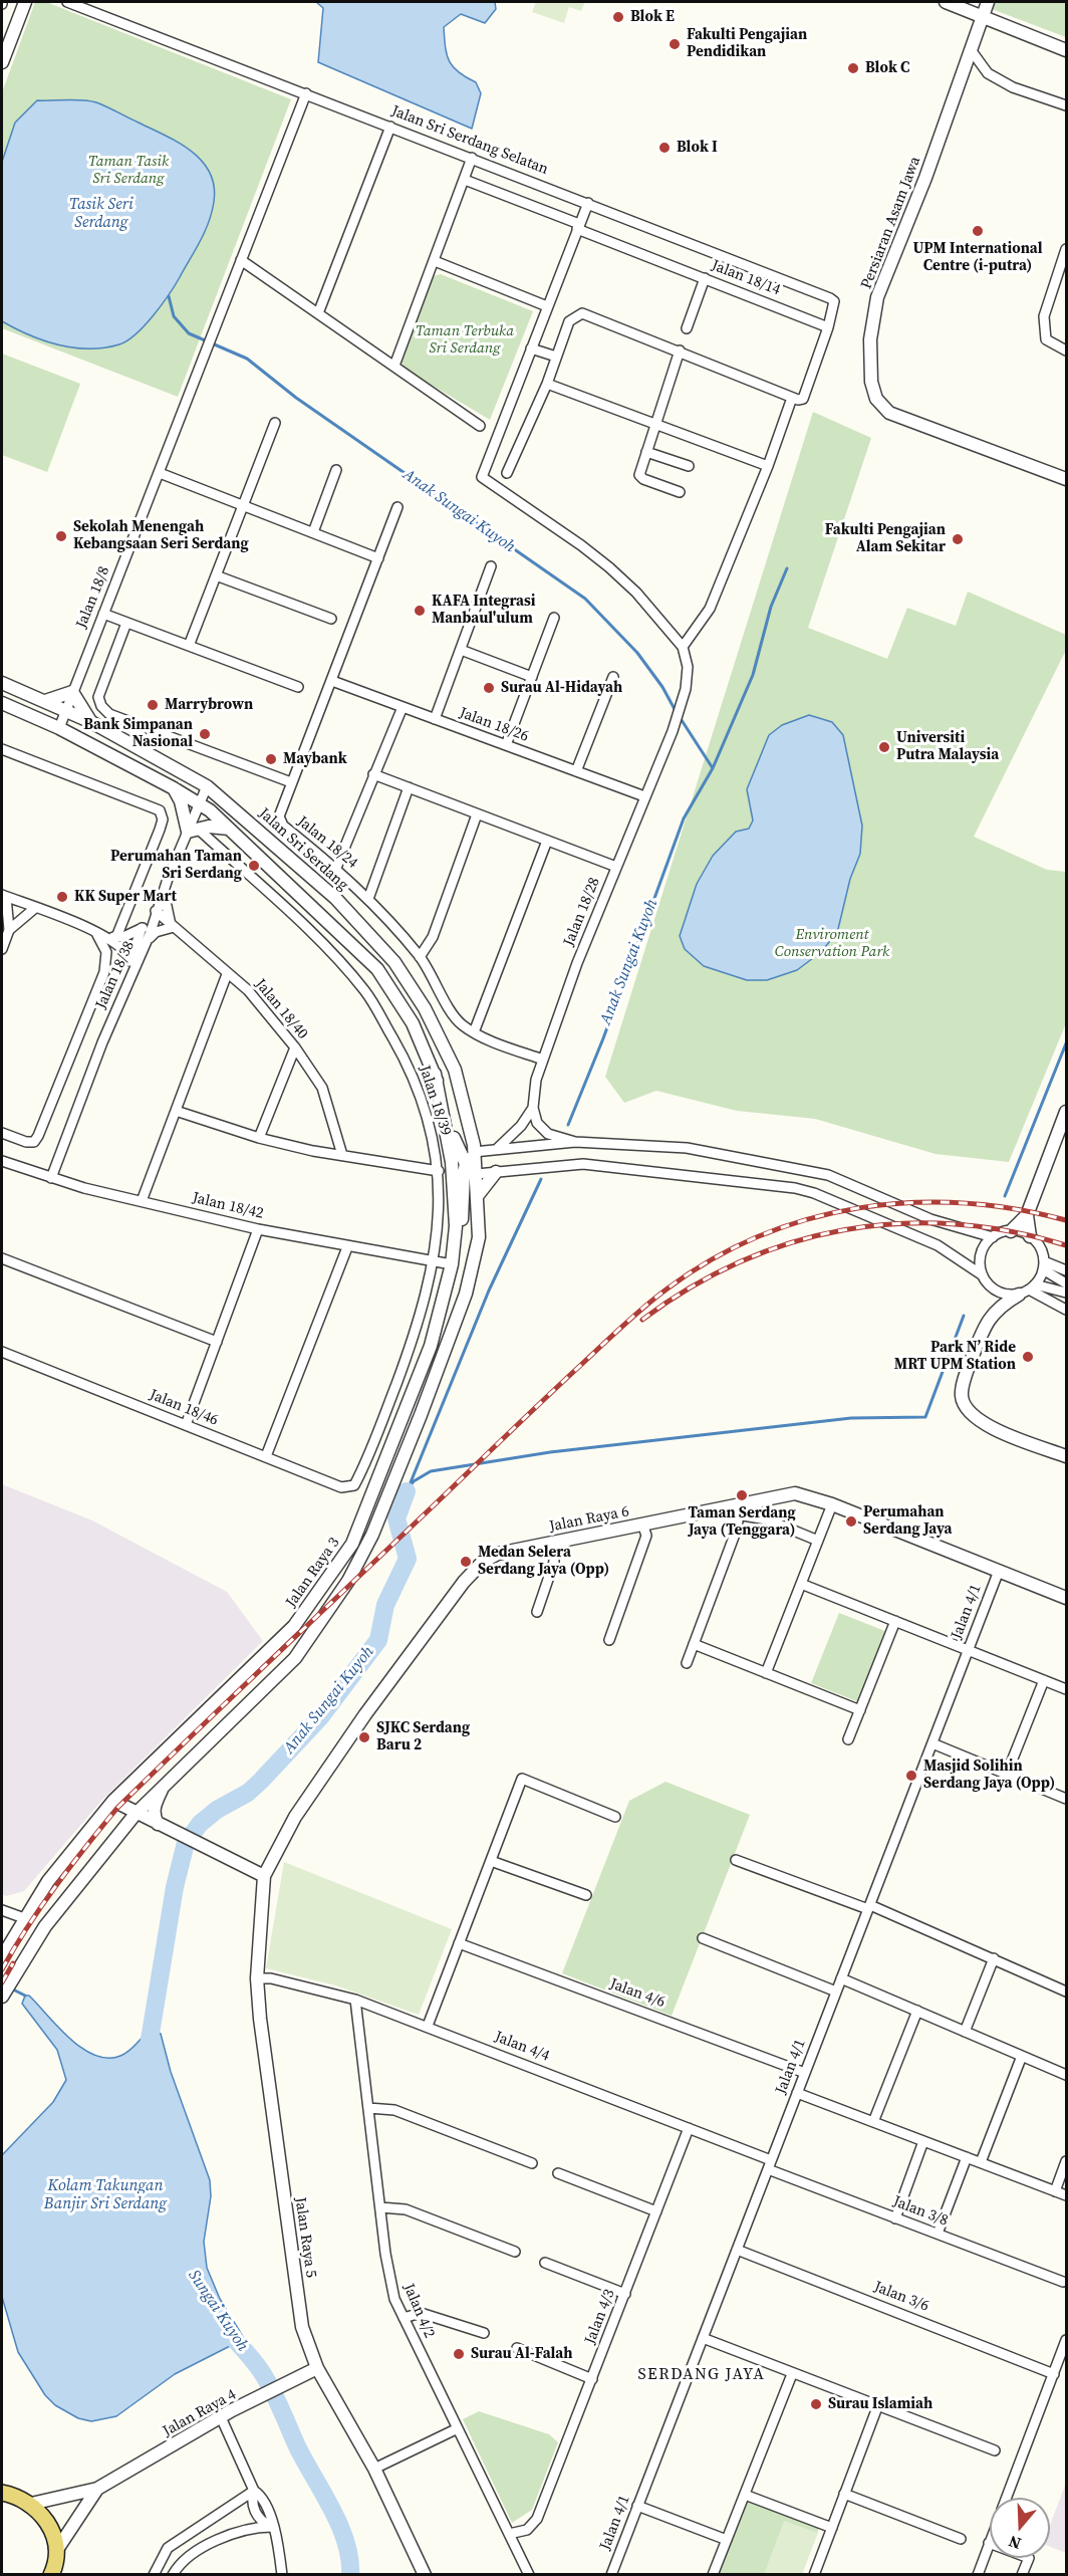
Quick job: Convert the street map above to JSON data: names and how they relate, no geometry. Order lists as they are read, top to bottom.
{
  "streets": {
    "street": [
      "Jalan Sri Serdang Selatan",
      "Persiaran Asam Jawa",
      "Jalan 18/14",
      "Jalan 18/8",
      "Jalan 18/26",
      "Jalan 18/24",
      "Jalan Sri Serdang",
      "Jalan 18/28",
      "Jalan 18/38",
      "Jalan 18/40",
      "Jalan 18/39",
      "Jalan 18/42",
      "Jalan 18/46",
      "Jalan Raya 6",
      "Jalan Raya 3",
      "Jalan 4/1",
      "Jalan 4/6",
      "Jalan 4/4",
      "Jalan 3/8",
      "Jalan Raya 5",
      "Jalan 3/6",
      "Jalan 4/2",
      "Jalan 4/3",
      "Jalan Raya 4"
    ]
  },
  "crossings": [
    ["Jalan Sri Serdang Selatan", "Jalan 18/14"],
    ["Jalan Sri Serdang Selatan", "Jalan 18/8"],
    ["Jalan 18/8", "Jalan Sri Serdang"],
    ["Jalan 18/26", "Jalan 18/24"],
    ["Jalan 18/26", "Jalan 18/28"],
    ["Jalan 18/24", "Jalan 18/28"],
    ["Jalan Sri Serdang", "Jalan 18/38"],
    ["Jalan Sri Serdang", "Jalan Raya 3"],
    ["Jalan 18/38", "Jalan 18/40"],
    ["Jalan 18/38", "Jalan 18/39"],
    ["Jalan 18/38", "Jalan 18/42"],
    ["Jalan 18/39", "Jalan 18/42"],
    ["Jalan 18/39", "Jalan 18/46"],
    ["Jalan 18/42", "Jalan Raya 3"],
    ["Jalan Raya 6", "Jalan 4/1"],
    ["Jalan Raya 6", "Jalan Raya 5"],
    ["Jalan 4/1", "Jalan 4/6"],
    ["Jalan 4/1", "Jalan 4/4"],
    ["Jalan 4/1", "Jalan 3/8"],
    ["Jalan 4/1", "Jalan 3/6"],
    ["Jalan 4/4", "Jalan 3/8"],
    ["Jalan 4/4", "Jalan Raya 5"],
    ["Jalan 4/4", "Jalan 4/2"],
    ["Jalan 4/4", "Jalan 4/3"],
    ["Jalan Raya 5", "Jalan Raya 4"],
    ["Jalan 4/2", "Jalan 4/3"]
  ],
  "districts": ["SERDANG JAYA"],
  "water": [
    "Tasik Seri Serdang",
    "Anak Sungai Kuyoh",
    "Kolam Takungan Banjir Sri Serdang",
    "Sungai Kuyoh"
  ],
  "parks": ["Taman Tasik Sri Serdang", "Taman Terbuka Sri Serdang", "Enviroment Conservation Park"],
  "places": [
    "Blok E",
    "Fakulti Pengajian Pendidikan",
    "Blok C",
    "Blok I",
    "UPM International Centre (i-putra)",
    "Sekolah Menengah Kebangsaan Seri Serdang",
    "Fakulti Pengajian Alam Sekitar",
    "KAFA Integrasi Manbaul'ulum",
    "Surau Al-Hidayah",
    "Marrybrown",
    "Bank Simpanan Nasional",
    "Universiti Putra Malaysia",
    "Maybank",
    "Perumahan Taman Sri Serdang",
    "KK Super Mart",
    "Park N’ Ride MRT UPM Station",
    "Taman Serdang Jaya (Tenggara)",
    "Perumahan Serdang Jaya",
    "Medan Selera Serdang Jaya (Opp)",
    "SJKC Serdang Baru 2",
    "Masjid Solihin Serdang Jaya (Opp)",
    "Surau Al-Falah",
    "Surau Islamiah"
  ],
  "north": "bottom"
}
